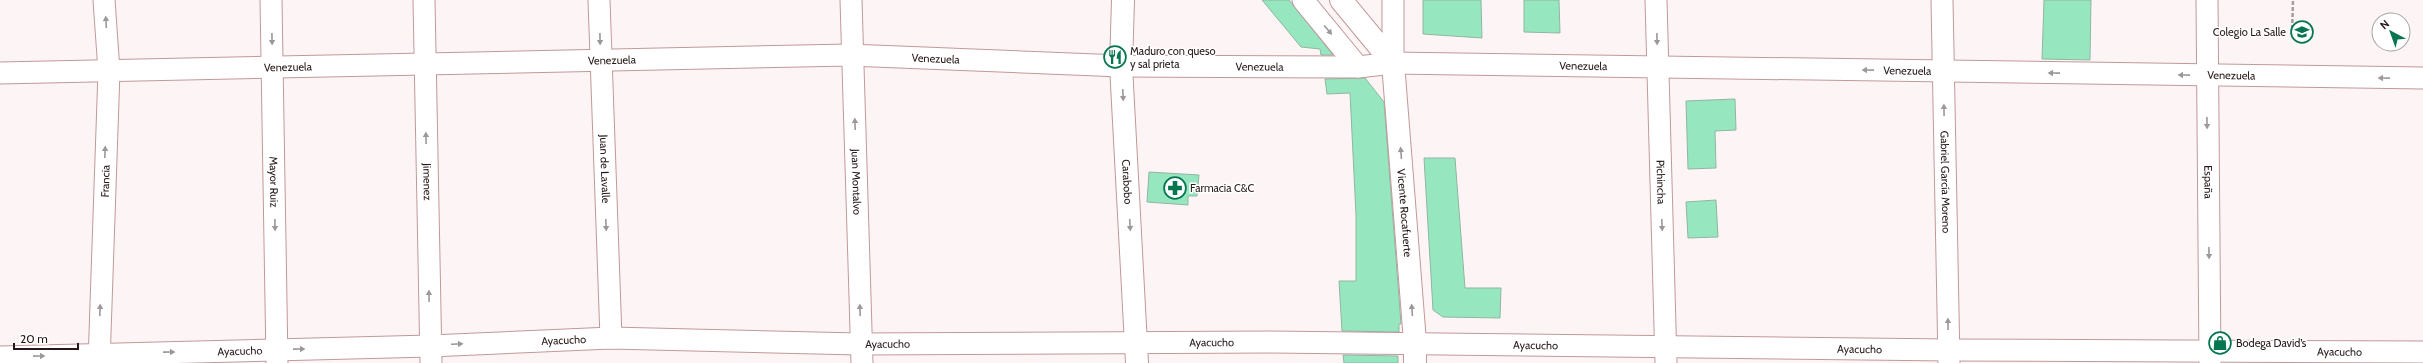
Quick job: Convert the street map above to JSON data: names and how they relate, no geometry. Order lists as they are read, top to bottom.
{
  "streets": {
    "main road": ["Carabobo", "Vicente Rocafuerte"],
    "street": [
      "Venezuela",
      "Juan de Lavalle",
      "Francia",
      "Juan Montalvo",
      "Gabriel García Moreno",
      "Mayor Ruiz",
      "Jimenez",
      "Pichincha",
      "España",
      "Ayacucho"
    ]
  },
  "crossings": [
    ["Venezuela", "Juan de Lavalle"],
    ["Venezuela", "Francia"],
    ["Venezuela", "Juan Montalvo"],
    ["Venezuela", "Gabriel García Moreno"],
    ["Venezuela", "Mayor Ruiz"],
    ["Venezuela", "Jimenez"],
    ["Venezuela", "Carabobo"],
    ["Venezuela", "Pichincha"],
    ["Venezuela", "España"],
    ["Venezuela", "Vicente Rocafuerte"],
    ["Juan de Lavalle", "Ayacucho"],
    ["Francia", "Ayacucho"],
    ["Juan Montalvo", "Ayacucho"],
    ["Gabriel García Moreno", "Ayacucho"],
    ["Mayor Ruiz", "Ayacucho"],
    ["Jimenez", "Ayacucho"],
    ["Carabobo", "Ayacucho"],
    ["Pichincha", "Ayacucho"],
    ["España", "Ayacucho"],
    ["Vicente Rocafuerte", "Ayacucho"]
  ],
  "one_way": [
    "Juan de Lavalle",
    "Francia",
    "Juan Montalvo",
    "Gabriel García Moreno",
    "Mayor Ruiz",
    "Jimenez",
    "Carabobo",
    "Pichincha",
    "España",
    "Vicente Rocafuerte"
  ],
  "places": {
    "school or university": ["Colegio La Salle"],
    "restaurant": ["Maduro con queso y sal prieta"],
    "pharmacy": ["Farmacia C&C"],
    "shop": ["Bodega David’s"]
  },
  "scale_bar": "20 m",
  "north": "top left"
}
